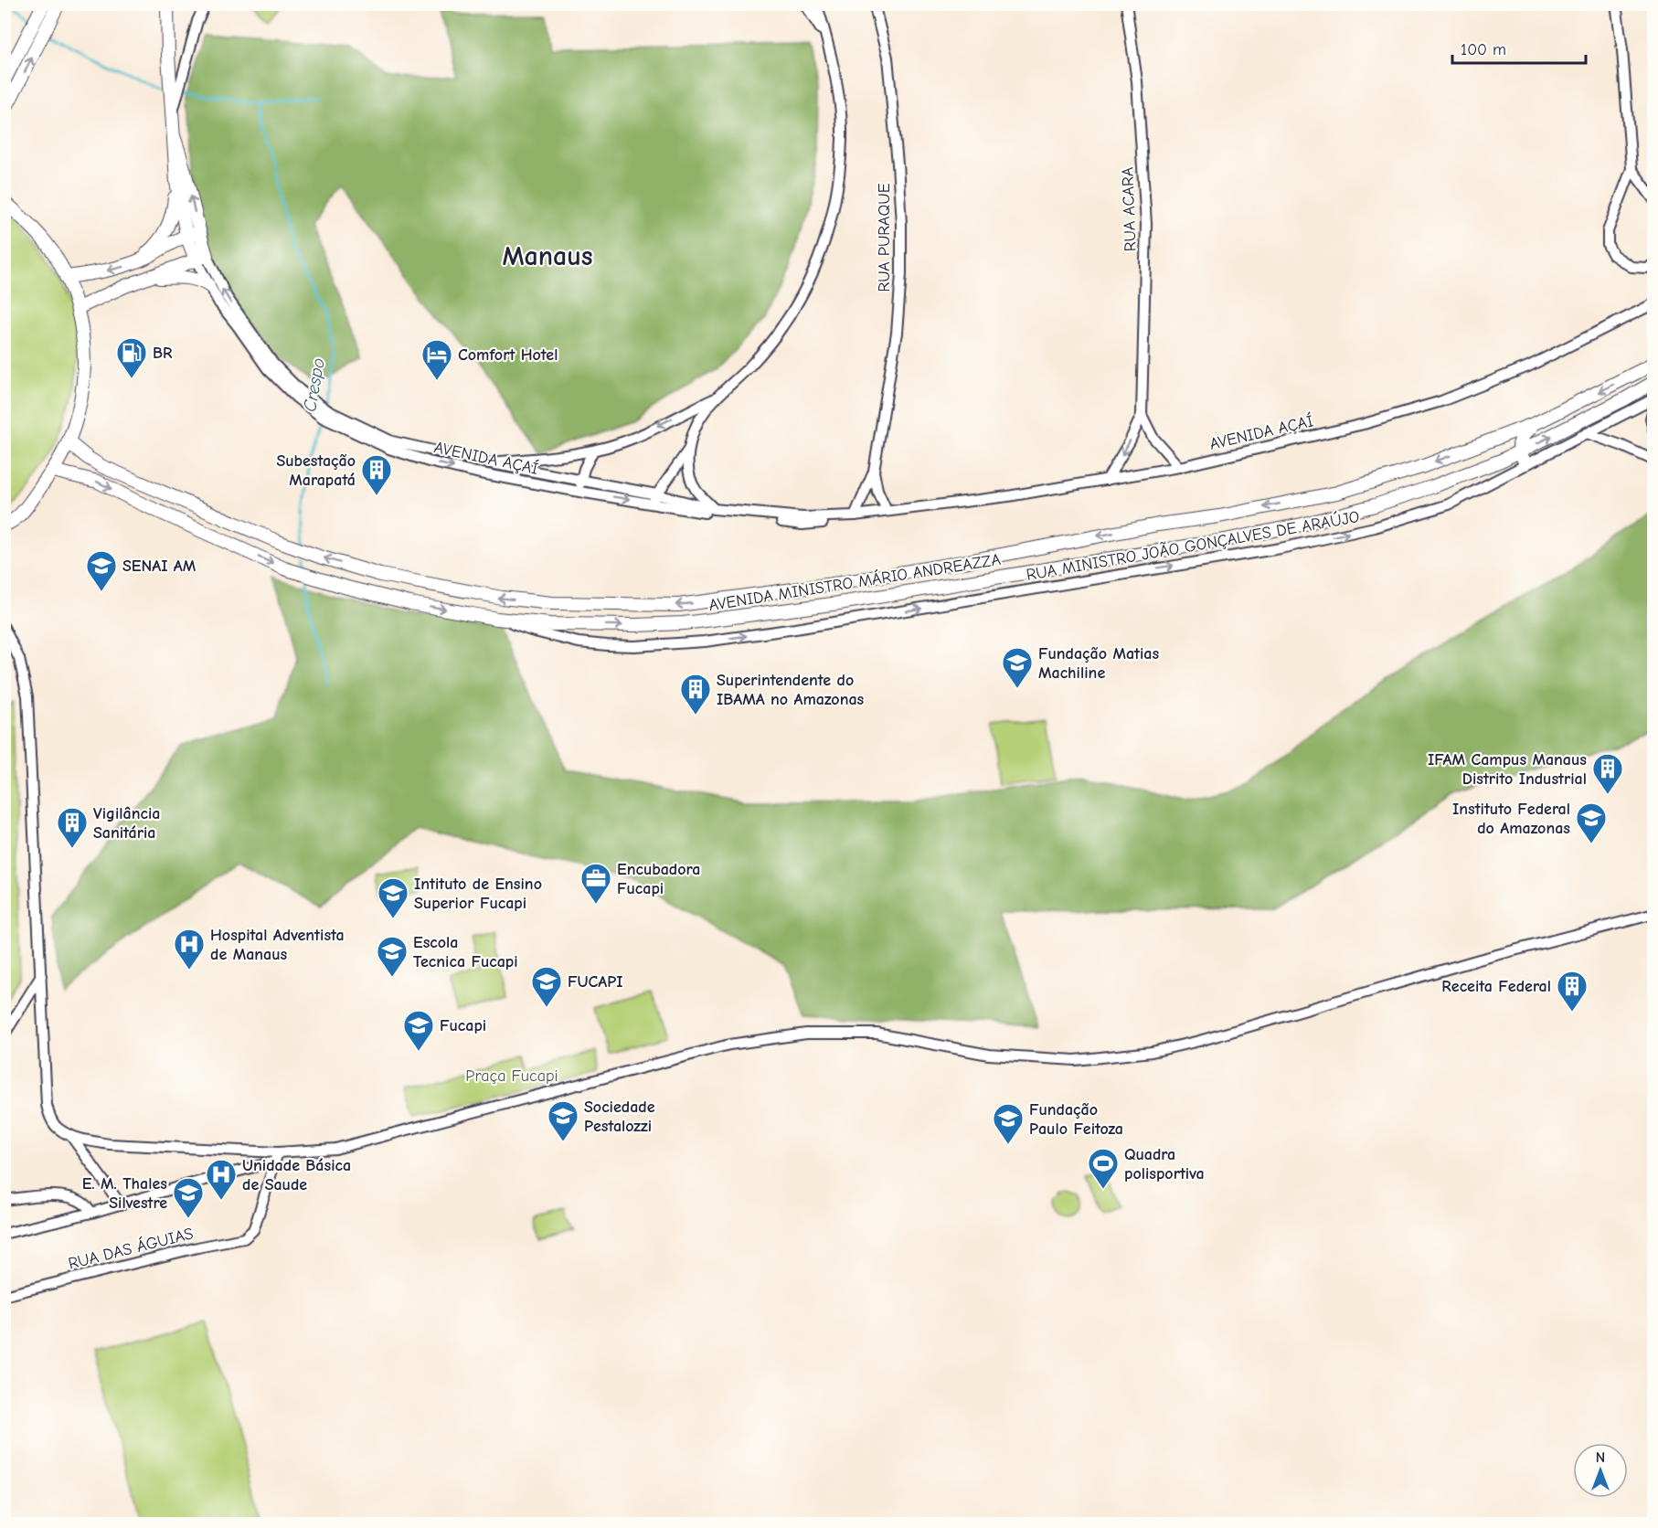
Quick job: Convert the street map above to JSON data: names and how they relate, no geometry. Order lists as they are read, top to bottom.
{
  "streets": {
    "main road": ["AVENIDA MINISTRO MÁRIO ANDREAZZA"],
    "street": [
      "RUA ACARA",
      "RUA PURAQUE",
      "AVENIDA AÇAÍ",
      "RUA MINISTRO JOÃO GONÇALVES DE ARAÚJO",
      "RUA DAS ÁGUIAS"
    ]
  },
  "crossings": [
    ["RUA ACARA", "AVENIDA AÇAÍ"],
    ["RUA PURAQUE", "AVENIDA AÇAÍ"],
    ["RUA MINISTRO JOÃO GONÇALVES DE ARAÚJO", "AVENIDA MINISTRO MÁRIO ANDREAZZA"]
  ],
  "one_way": ["RUA MINISTRO JOÃO GONÇALVES DE ARAÚJO"],
  "districts": ["Manaus"],
  "water": ["Crespo"],
  "parks": ["Praça Fucapi"],
  "places": {
    "fuel station": ["BR"],
    "hotel": ["Comfort Hotel"],
    "building": [
      "Subestação Marapatá",
      "Superintendente do IBAMA no Amazonas",
      "IFAM Campus Manaus Distrito Industrial",
      "Vigilância Sanitária",
      "Receita Federal"
    ],
    "school or university": [
      "SENAI AM",
      "Fundação Matias Machiline",
      "Instituto Federal do Amazonas",
      "Intituto de Ensino Superior Fucapi",
      "Escola Tecnica Fucapi",
      "FUCAPI",
      "Fucapi",
      "Sociedade Pestalozzi",
      "Fundação Paulo Feitoza",
      "E. M. Thales Silvestre"
    ],
    "office": ["Encubadora Fucapi"],
    "hospital": ["Hospital Adventista de Manaus", "Unidade Básica de Saude"],
    "sports": ["Quadra polisportiva"]
  },
  "scale_bar": "100 m",
  "north": "top"
}
